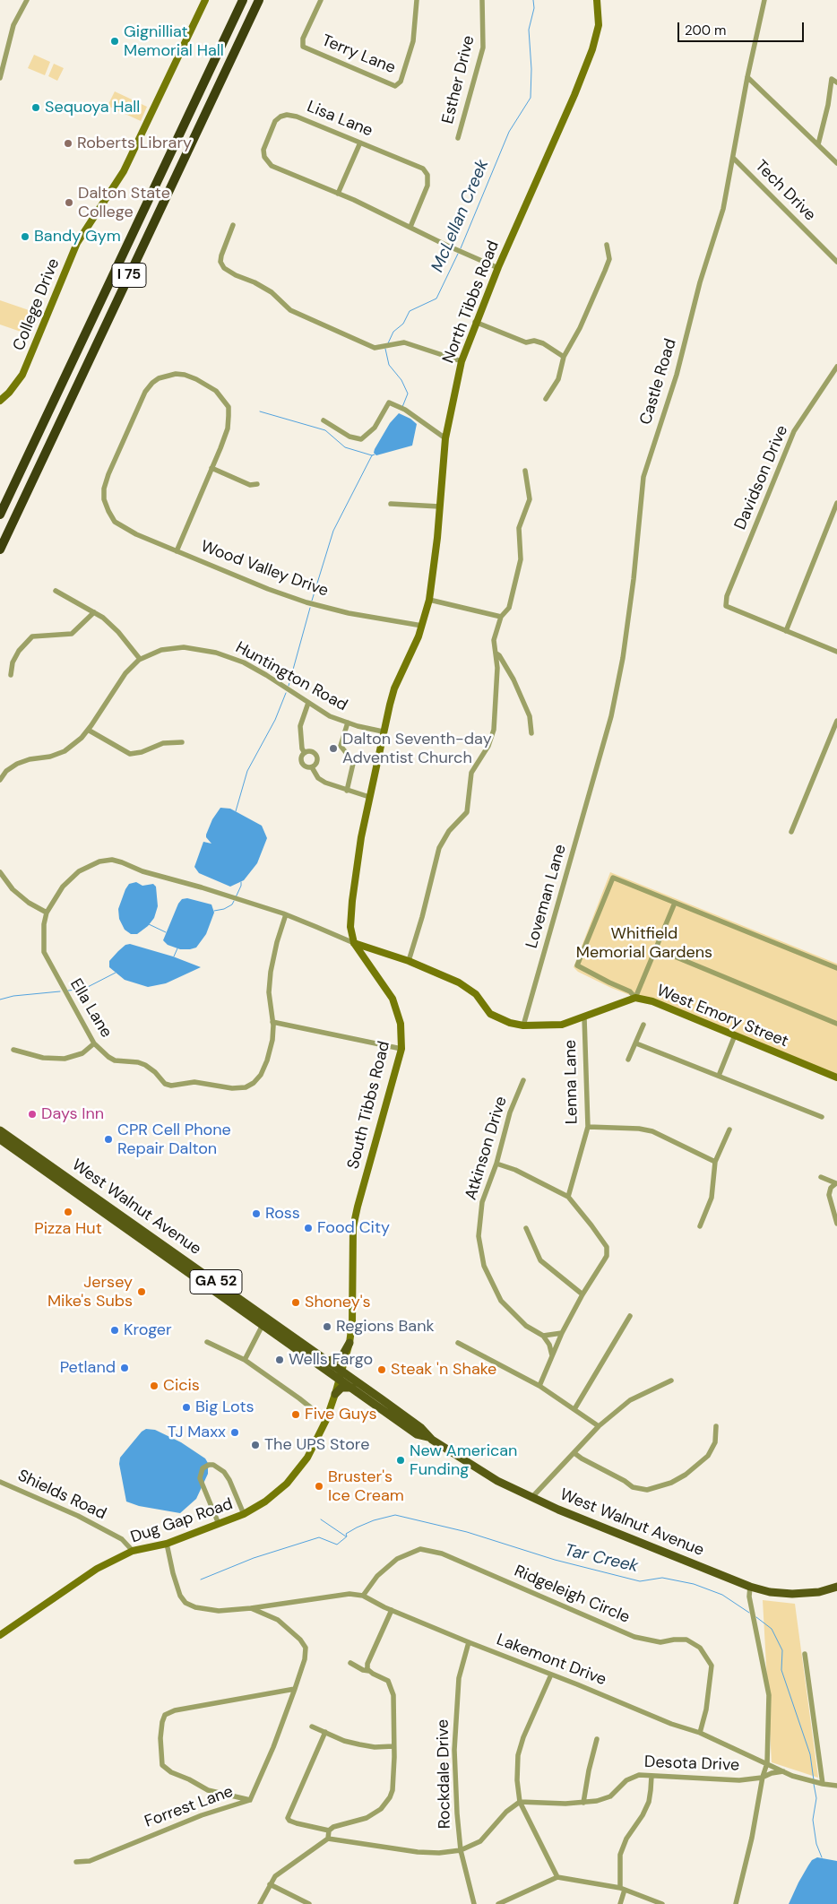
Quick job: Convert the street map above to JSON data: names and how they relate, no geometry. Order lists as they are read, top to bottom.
{
  "streets": {
    "highway": ["I 75"],
    "main road": ["West Walnut Avenue", "GA 52"],
    "street": [
      "Terry Lane",
      "Esther Drive",
      "Lisa Lane",
      "Tech Drive",
      "North Tibbs Road",
      "College Drive",
      "Castle Road",
      "Davidson Drive",
      "Wood Valley Drive",
      "Huntington Road",
      "Loveman Lane",
      "Ella Lane",
      "West Emory Street",
      "Lenna Lane",
      "South Tibbs Road",
      "Atkinson Drive",
      "Shields Road",
      "Dug Gap Road",
      "Ridgeleigh Circle",
      "Lakemont Drive",
      "Desota Drive",
      "Rockdale Drive",
      "Forrest Lane"
    ]
  },
  "crossings": [
    ["Lisa Lane", "North Tibbs Road"],
    ["Tech Drive", "Castle Road"],
    ["North Tibbs Road", "Wood Valley Drive"],
    ["North Tibbs Road", "South Tibbs Road"],
    ["Castle Road", "Loveman Lane"],
    ["Wood Valley Drive", "South Tibbs Road"],
    ["Huntington Road", "South Tibbs Road"],
    ["Loveman Lane", "West Emory Street"],
    ["Ella Lane", "West Emory Street"],
    ["Ella Lane", "South Tibbs Road"],
    ["West Emory Street", "Lenna Lane"],
    ["West Emory Street", "South Tibbs Road"],
    ["South Tibbs Road", "West Walnut Avenue"],
    ["South Tibbs Road", "Dug Gap Road"],
    ["West Walnut Avenue", "Dug Gap Road"],
    ["Shields Road", "Dug Gap Road"],
    ["Dug Gap Road", "Lakemont Drive"],
    ["Ridgeleigh Circle", "Lakemont Drive"],
    ["Lakemont Drive", "Desota Drive"],
    ["Lakemont Drive", "Rockdale Drive"],
    ["Lakemont Drive", "Forrest Lane"]
  ],
  "water": ["McLellan Creek", "Tar Creek"],
  "parks": ["Whitfield Memorial Gardens"],
  "places": [
    "Gignilliat Memorial Hall",
    "Sequoya Hall",
    "Roberts Library",
    "Dalton State College",
    "Bandy Gym",
    "Dalton Seventh-day Adventist Church",
    "Days Inn",
    "CPR Cell Phone Repair Dalton",
    "Pizza Hut",
    "Ross",
    "Food City",
    "Jersey Mike's Subs",
    "Shoney's",
    "Regions Bank",
    "Kroger",
    "Wells Fargo",
    "Petland",
    "Steak 'n Shake",
    "Cicis",
    "Big Lots",
    "Five Guys",
    "TJ Maxx",
    "The UPS Store",
    "New American Funding",
    "Bruster's Ice Cream"
  ],
  "scale_bar": "200 m"
}
